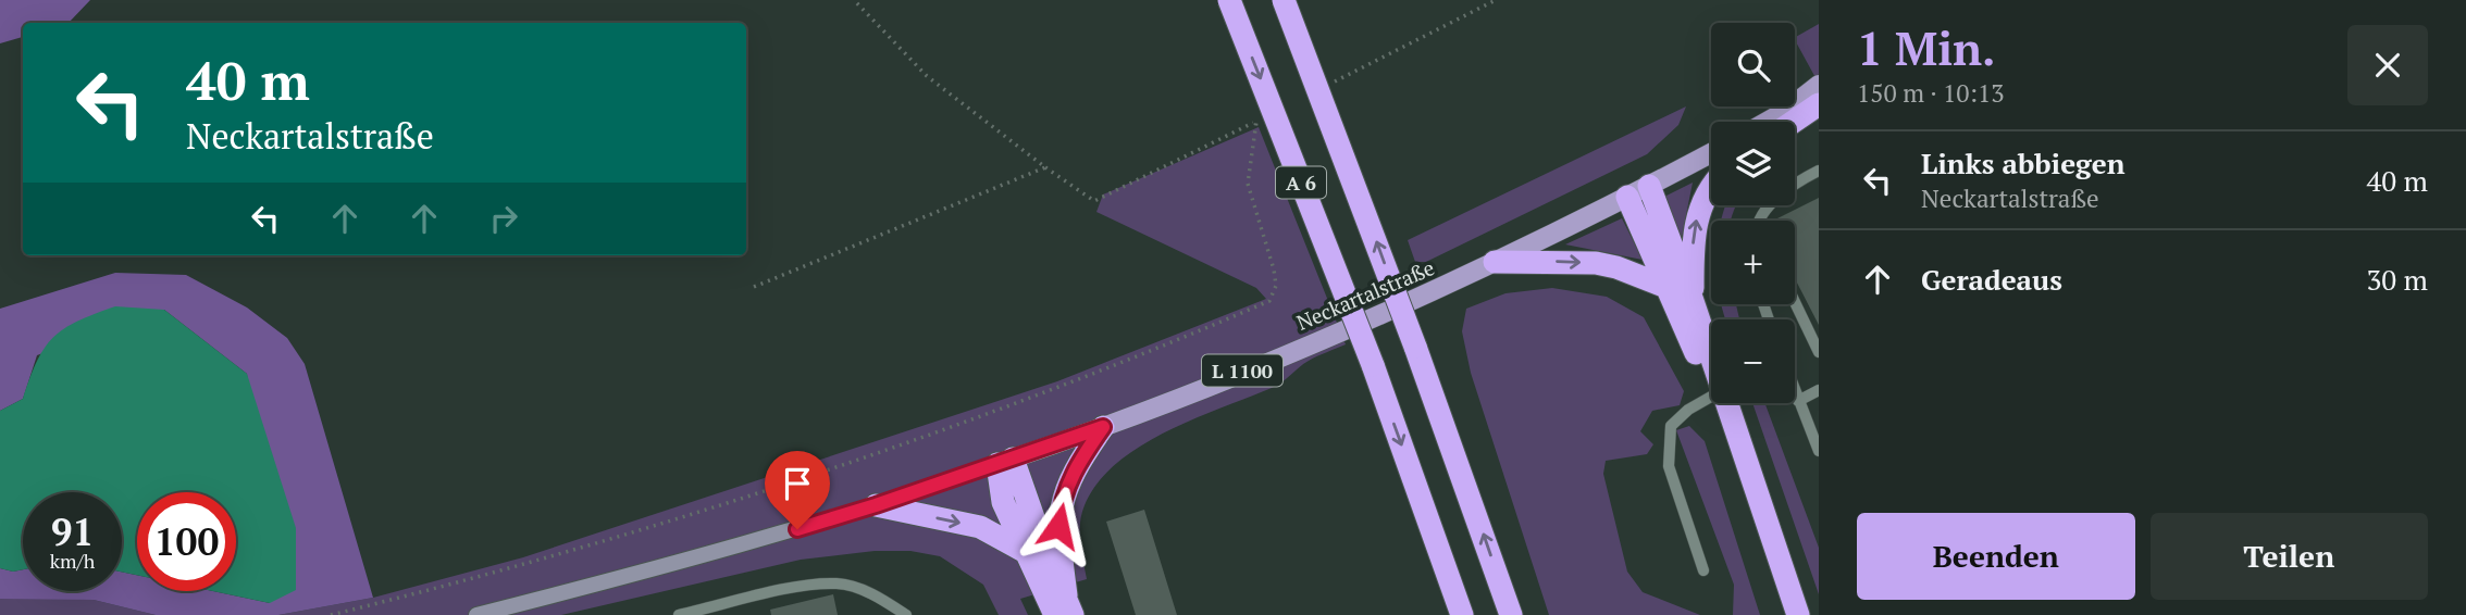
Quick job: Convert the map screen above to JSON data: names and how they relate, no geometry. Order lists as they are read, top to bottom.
{
  "streets": {
    "highway": ["A 6"],
    "main road": ["Neckartalstraße", "L 1100"]
  },
  "crossings": [
    ["Neckartalstraße", "L 1100"]
  ],
  "page": {
    "heading": ["1 Min.", "150 m · 10:13"],
    "map_buttons": ["+", "−"],
    "turn": ["40 m", "Neckartalstraße"],
    "list": [
      {
        "name": "Links abbiegen",
        "note": "Neckartalstraße",
        "value": "40 m"
      },
      {
        "name": "Geradeaus",
        "value": "30 m"
      }
    ],
    "speed": "91 km/h",
    "limit": "100",
    "buttons": ["Beenden", "Teilen"]
  }
}
